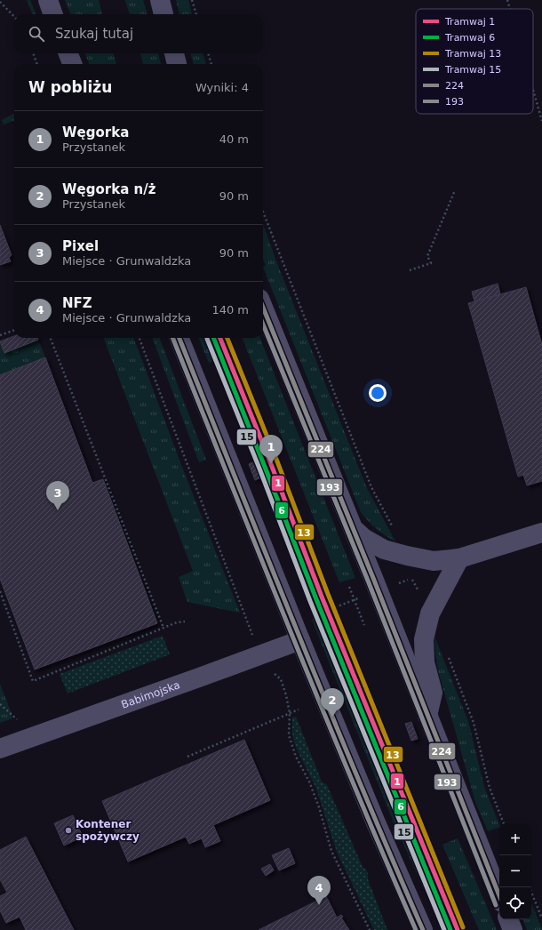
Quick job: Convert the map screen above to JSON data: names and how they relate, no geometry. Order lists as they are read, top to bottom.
{
  "streets": {
    "street": ["Babimojska"]
  },
  "places": ["Kontener spożywczy"],
  "lines": [
    "transit line 224",
    "transit line 193",
    "tram line 1",
    "tram line 6",
    "tram line 13",
    "tram line 15"
  ],
  "legend": [
    "Tramwaj 1",
    "Tramwaj 6",
    "Tramwaj 13",
    "Tramwaj 15",
    "224",
    "193"
  ],
  "page": {
    "search": "Szukaj tutaj",
    "heading": ["W pobliżu", "Wyniki: 4"],
    "list": [
      {
        "mark": "1",
        "name": "Węgorka",
        "note": "Przystanek",
        "value": "40 m"
      },
      {
        "mark": "2",
        "name": "Węgorka n/ż",
        "note": "Przystanek",
        "value": "90 m"
      },
      {
        "mark": "3",
        "name": "Pixel",
        "note": "Miejsce · Grunwaldzka",
        "value": "90 m"
      },
      {
        "mark": "4",
        "name": "NFZ",
        "note": "Miejsce · Grunwaldzka",
        "value": "140 m"
      }
    ],
    "pins": [
      "1",
      "3",
      "2",
      "4"
    ],
    "map_buttons": ["+", "−"]
  }
}
